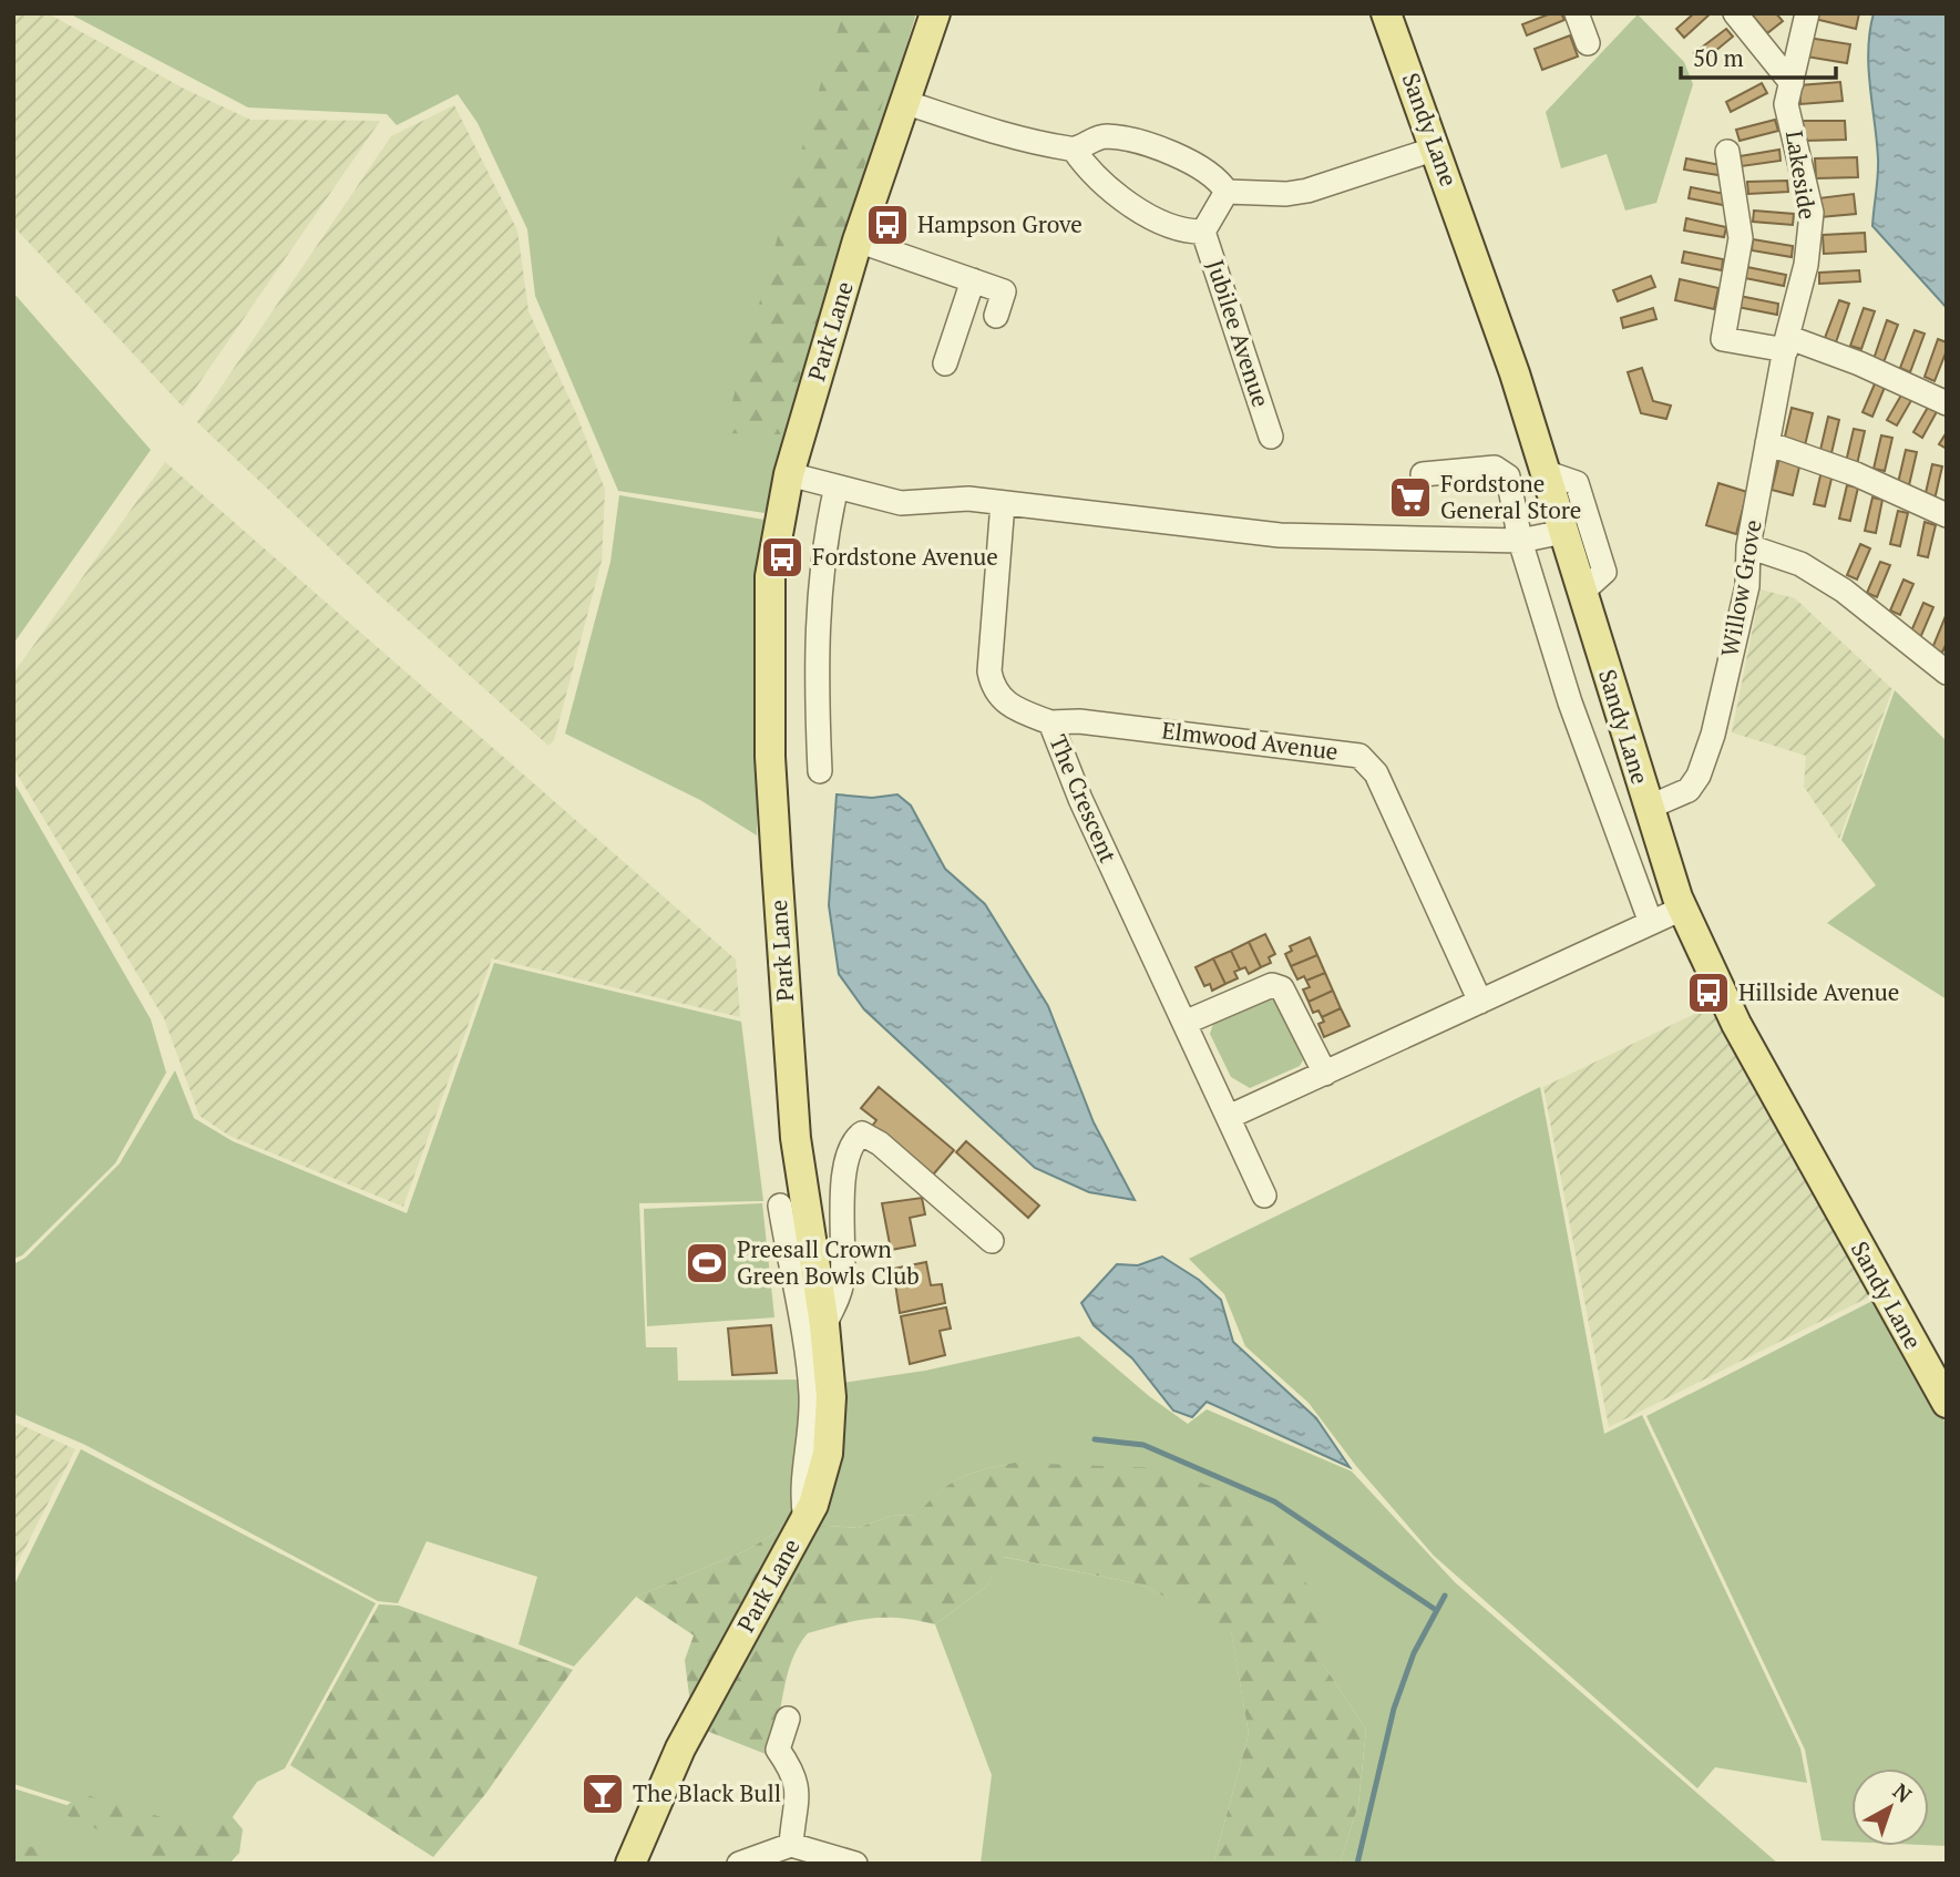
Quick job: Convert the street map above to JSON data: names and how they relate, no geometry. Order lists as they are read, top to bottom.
{
  "streets": {
    "main road": ["Sandy Lane", "Park Lane"],
    "street": [
      "Lakeside",
      "Jubilee Avenue",
      "Willow Grove",
      "Elmwood Avenue",
      "The Crescent"
    ]
  },
  "crossings": [
    ["Sandy Lane", "Willow Grove"],
    ["Lakeside", "Willow Grove"],
    ["Elmwood Avenue", "The Crescent"]
  ],
  "places": {
    "bus stop": ["Hampson Grove", "Fordstone Avenue", "Hillside Avenue"],
    "supermarket": ["Fordstone General Store"],
    "sports": ["Preesall Crown Green Bowls Club"],
    "bar": ["The Black Bull"]
  },
  "scale_bar": "50 m",
  "north": "top right"
}
